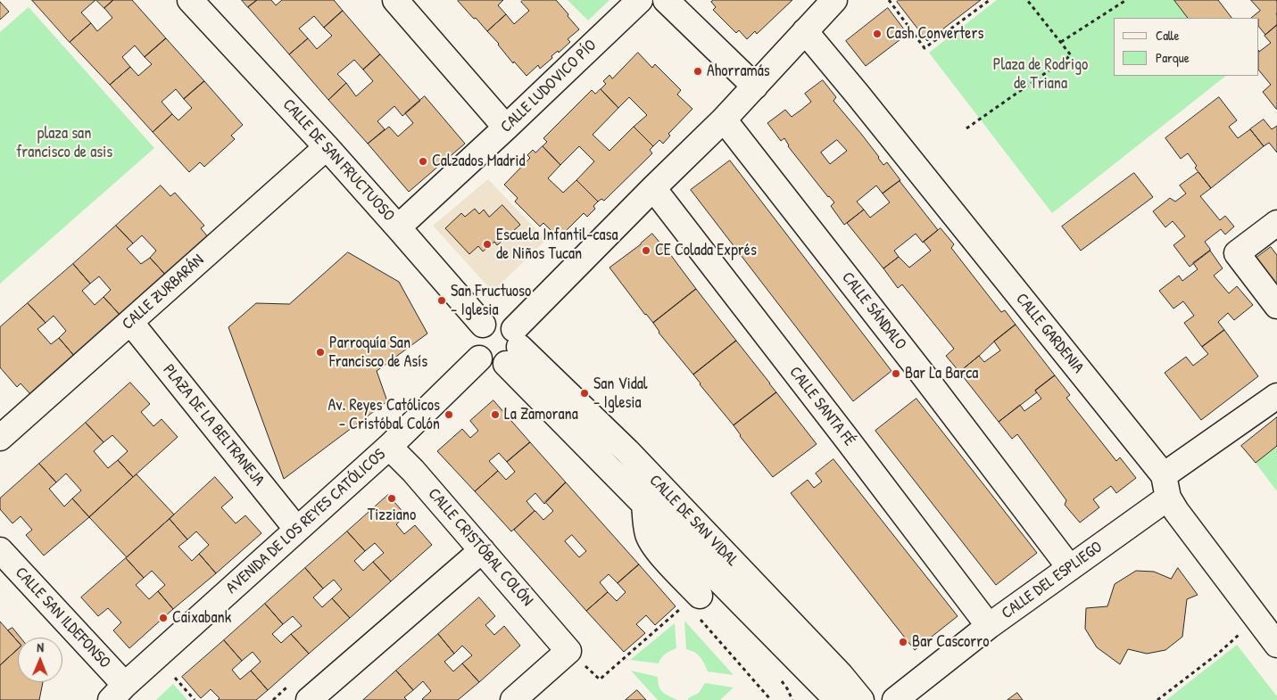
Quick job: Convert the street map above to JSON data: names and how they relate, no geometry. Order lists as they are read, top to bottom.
{
  "streets": {
    "street": [
      "CALLE LUDOVICO PÍO",
      "CALLE DE SAN FRUCTUOSO",
      "CALLE ZURBARÁN",
      "CALLE SÁNDALO",
      "CALLE GARDENIA",
      "CALLE SANTA FÉ",
      "PLAZA DE LA BELTRANEJA",
      "CALLE DE SAN VIDAL",
      "AVENIDA DE LOS REYES CATÓLICOS",
      "CALLE CRISTÓBAL COLÓN",
      "CALLE DEL ESPLIEGO",
      "CALLE SAN ILDEFONSO"
    ]
  },
  "crossings": [
    ["CALLE LUDOVICO PÍO", "CALLE DE SAN FRUCTUOSO"],
    ["CALLE DE SAN FRUCTUOSO", "CALLE ZURBARÁN"],
    ["CALLE DE SAN FRUCTUOSO", "CALLE DE SAN VIDAL"],
    ["CALLE DE SAN FRUCTUOSO", "AVENIDA DE LOS REYES CATÓLICOS"],
    ["CALLE ZURBARÁN", "PLAZA DE LA BELTRANEJA"],
    ["CALLE SÁNDALO", "CALLE DEL ESPLIEGO"],
    ["CALLE GARDENIA", "CALLE DEL ESPLIEGO"],
    ["CALLE SANTA FÉ", "CALLE DEL ESPLIEGO"],
    ["PLAZA DE LA BELTRANEJA", "AVENIDA DE LOS REYES CATÓLICOS"],
    ["CALLE DE SAN VIDAL", "AVENIDA DE LOS REYES CATÓLICOS"],
    ["AVENIDA DE LOS REYES CATÓLICOS", "CALLE CRISTÓBAL COLÓN"],
    ["AVENIDA DE LOS REYES CATÓLICOS", "CALLE SAN ILDEFONSO"]
  ],
  "parks": ["Plaza de Rodrigo de Triana", "plaza san francisco de asis"],
  "places": [
    "Cash Converters",
    "Ahorramás",
    "Calzados Madrid",
    "Escuela Infantil-casa de Niños Tucan",
    "CE Colada Exprés",
    "San Fructuoso - Iglesia",
    "Parroquía San Francisco de Asís",
    "Bar La Barca",
    "San Vidal - Iglesia",
    "Av. Reyes Católicos - Cristóbal Colón",
    "La Zamorana",
    "Tizziano",
    "Caixabank",
    "Bar Cascorro"
  ],
  "legend": ["Calle", "Parque"],
  "north": "top"
}
